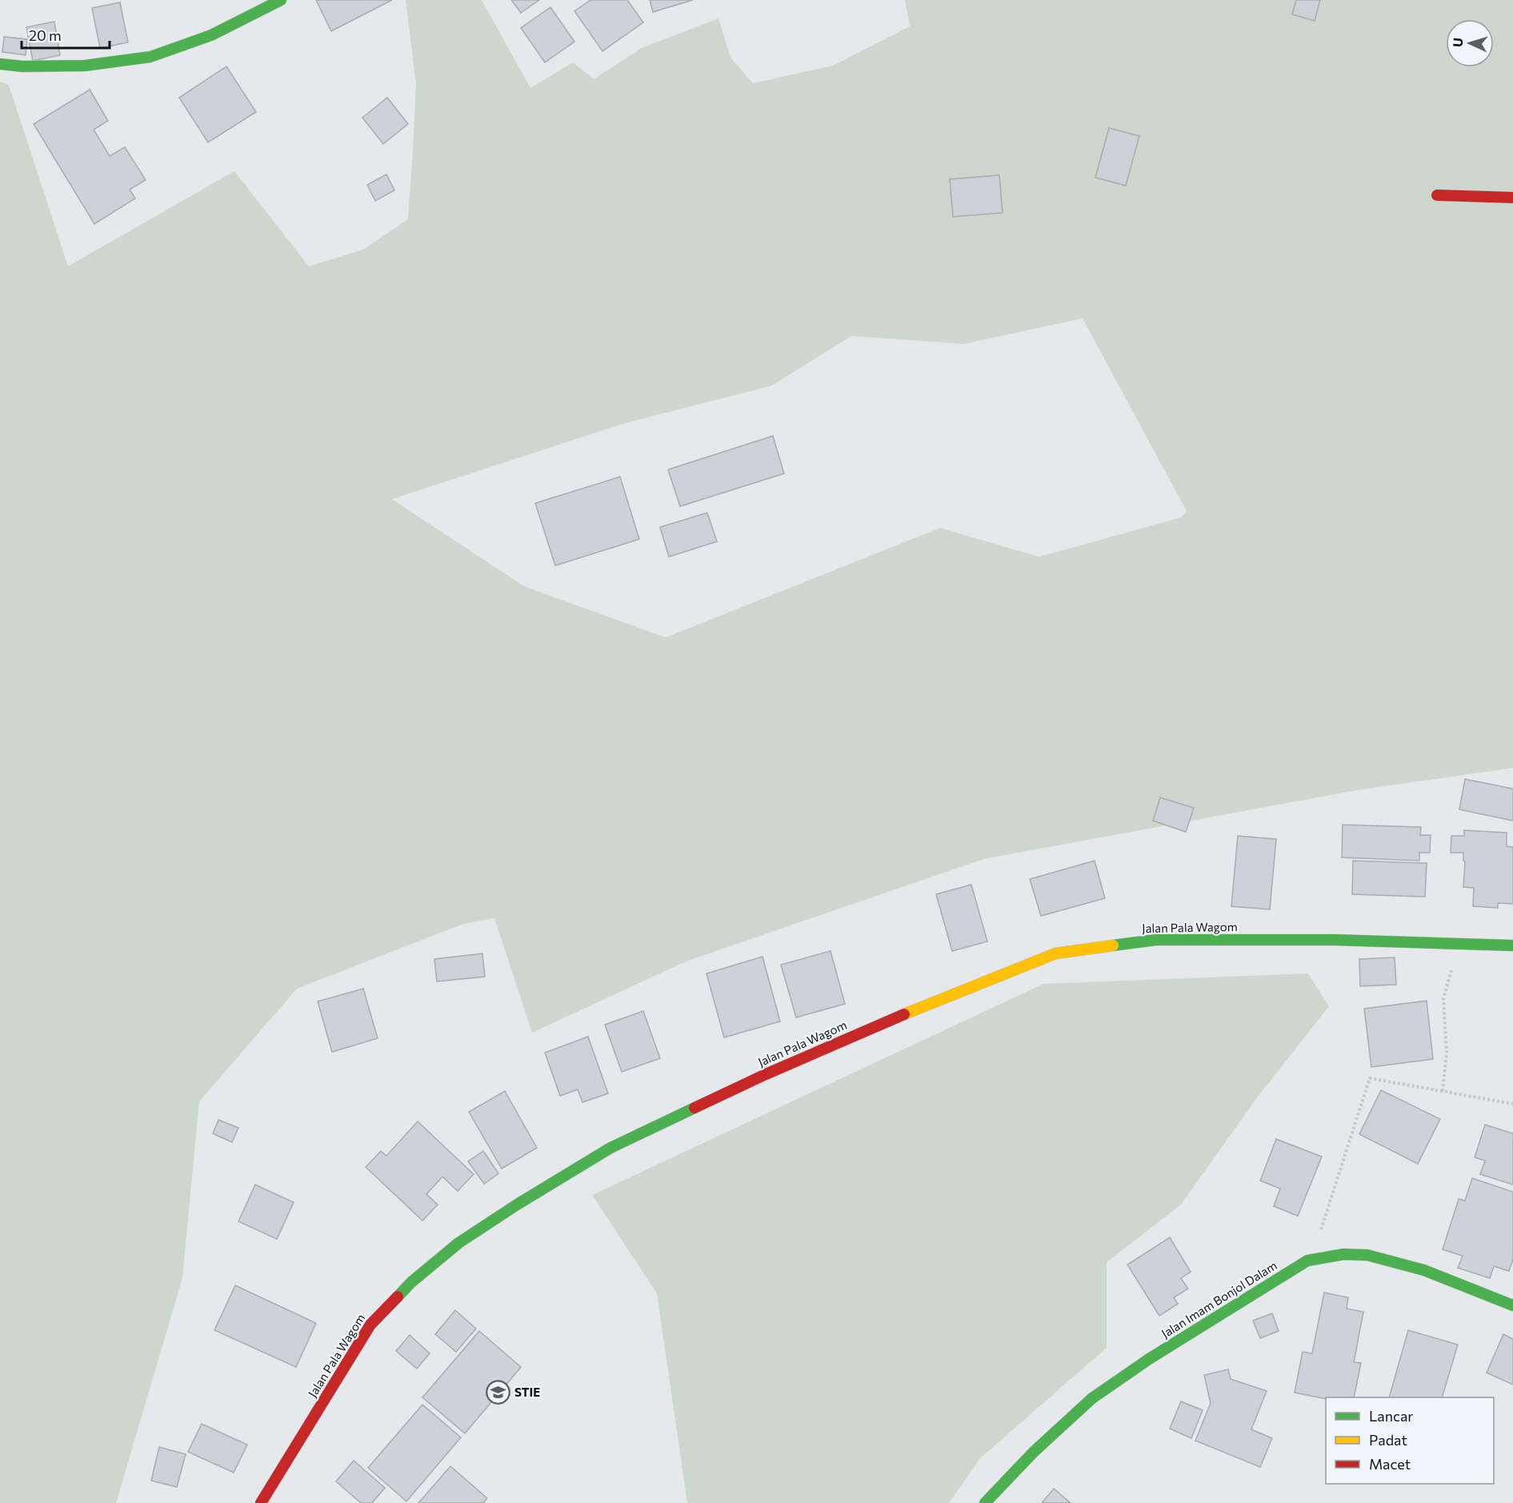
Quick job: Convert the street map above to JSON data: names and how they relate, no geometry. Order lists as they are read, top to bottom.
{
  "streets": {
    "main road": ["Jalan Pala Wagom", "Jalan Imam Bonjol Dalam"]
  },
  "places": {
    "school or university": ["STIE"]
  },
  "legend": ["Lancar", "Padat", "Macet"],
  "scale_bar": "20 m",
  "north": "left"
}
